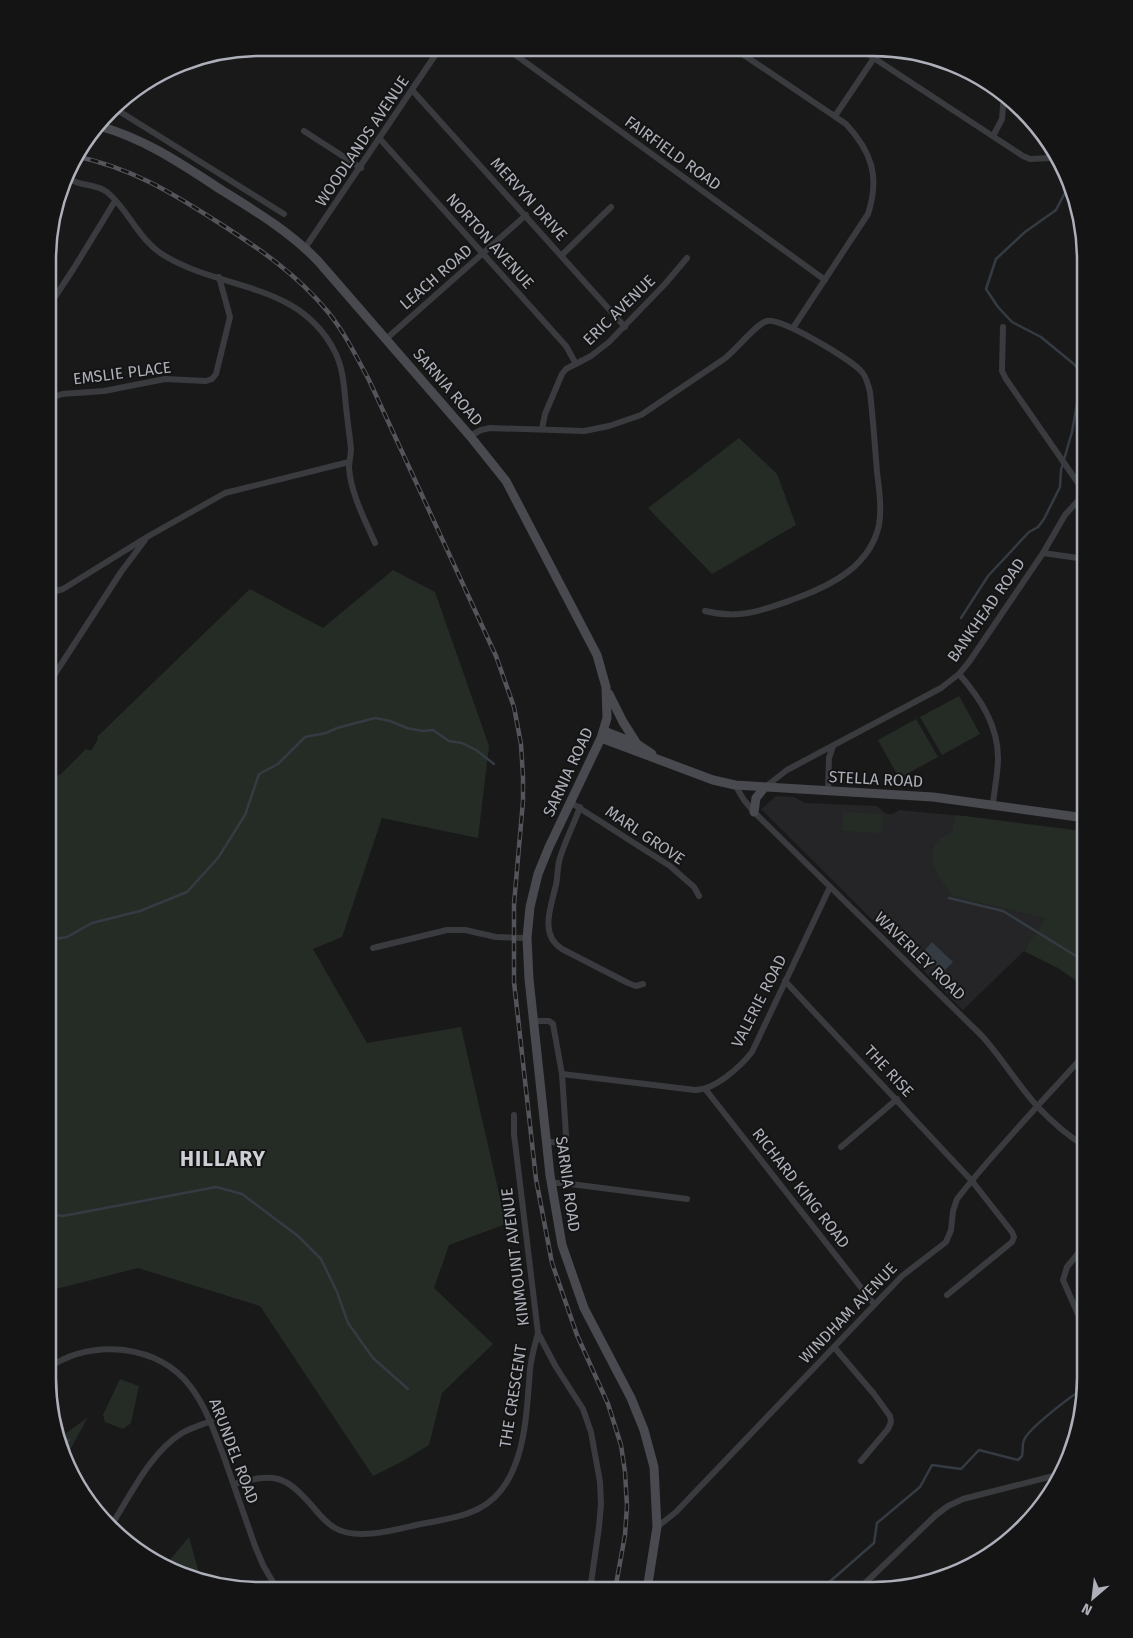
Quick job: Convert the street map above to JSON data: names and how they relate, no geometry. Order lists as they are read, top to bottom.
{
  "streets": {
    "main road": ["SARNIA ROAD", "STELLA ROAD"],
    "street": [
      "WOODLANDS AVENUE",
      "FAIRFIELD ROAD",
      "MERVYN DRIVE",
      "NORTON AVENUE",
      "LEACH ROAD",
      "ERIC AVENUE",
      "EMSLIE PLACE",
      "BANKHEAD ROAD",
      "MARL GROVE",
      "WAVERLEY ROAD",
      "VALERIE ROAD",
      "THE RISE",
      "RICHARD KING ROAD",
      "KINMOUNT AVENUE",
      "WINDHAM AVENUE",
      "THE CRESCENT",
      "ARUNDEL ROAD"
    ]
  },
  "crossings": [
    ["WOODLANDS AVENUE", "MERVYN DRIVE"],
    ["WOODLANDS AVENUE", "NORTON AVENUE"],
    ["WOODLANDS AVENUE", "SARNIA ROAD"],
    ["MERVYN DRIVE", "LEACH ROAD"],
    ["MERVYN DRIVE", "ERIC AVENUE"],
    ["NORTON AVENUE", "LEACH ROAD"],
    ["NORTON AVENUE", "ERIC AVENUE"],
    ["LEACH ROAD", "SARNIA ROAD"],
    ["SARNIA ROAD", "STELLA ROAD"],
    ["SARNIA ROAD", "MARL GROVE"],
    ["SARNIA ROAD", "WINDHAM AVENUE"],
    ["BANKHEAD ROAD", "STELLA ROAD"],
    ["STELLA ROAD", "WAVERLEY ROAD"],
    ["WAVERLEY ROAD", "VALERIE ROAD"],
    ["WAVERLEY ROAD", "WINDHAM AVENUE"],
    ["VALERIE ROAD", "THE RISE"],
    ["VALERIE ROAD", "RICHARD KING ROAD"],
    ["THE RISE", "WINDHAM AVENUE"],
    ["RICHARD KING ROAD", "WINDHAM AVENUE"],
    ["KINMOUNT AVENUE", "THE CRESCENT"],
    ["THE CRESCENT", "ARUNDEL ROAD"]
  ],
  "districts": ["HILLARY"],
  "north": "bottom left"
}
